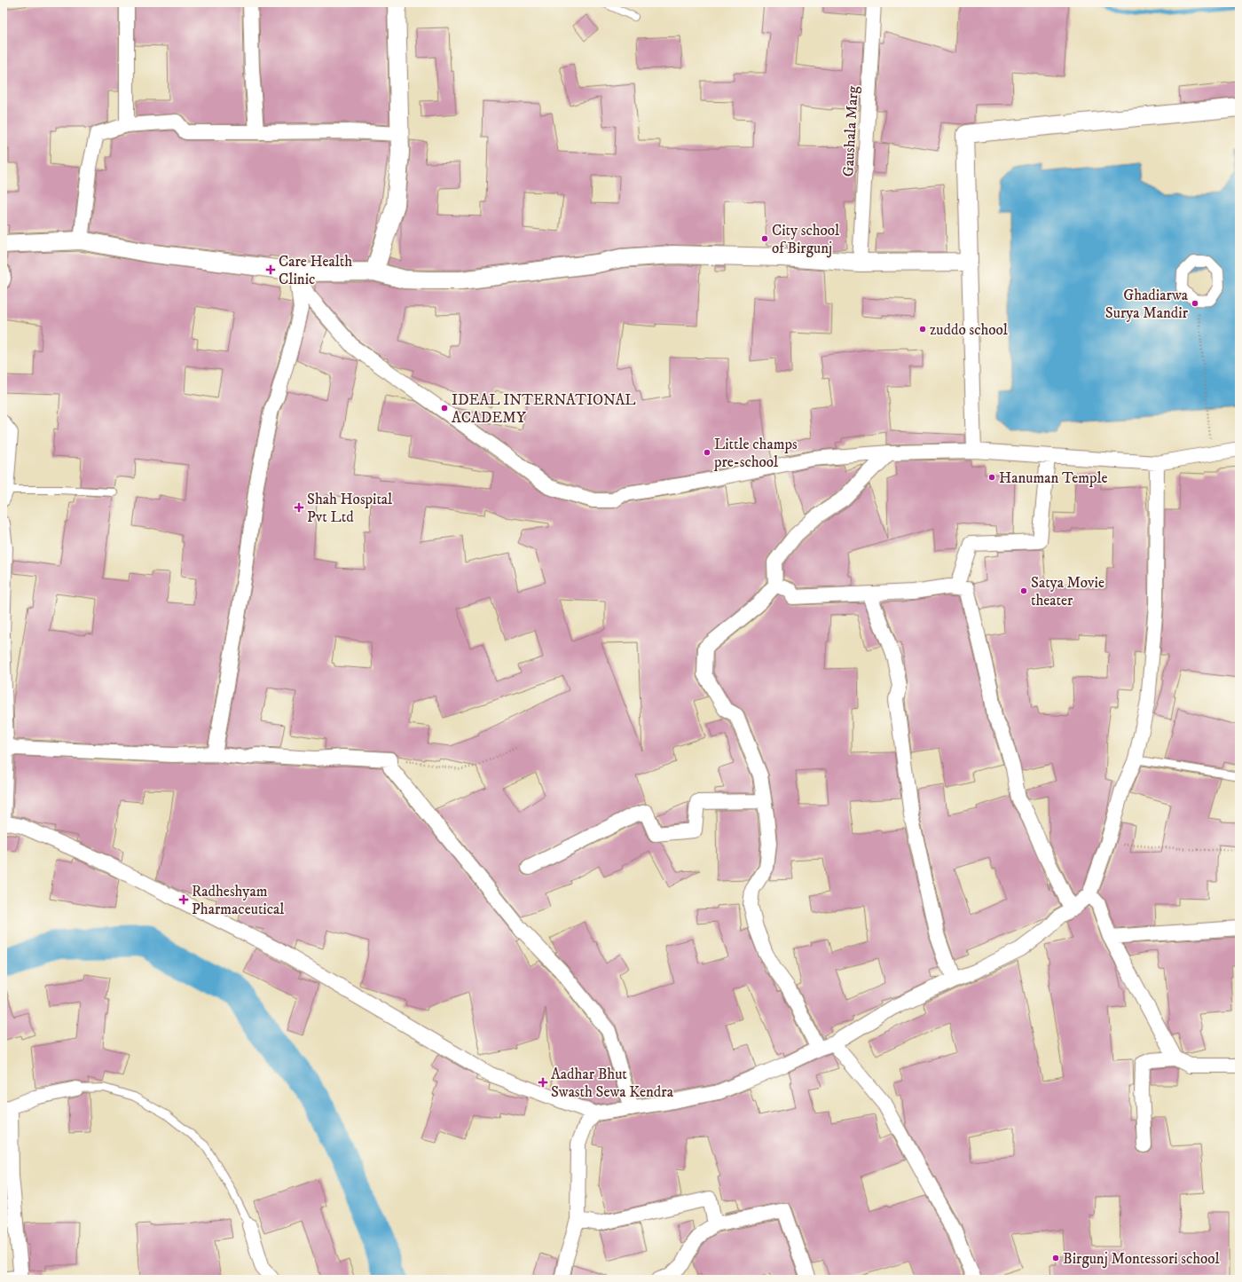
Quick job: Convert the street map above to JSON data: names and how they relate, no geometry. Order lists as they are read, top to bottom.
{
  "streets": {
    "street": ["Gaushala Marg"]
  },
  "places": {
    "other": [
      "City school of Birgunj",
      "Ghadiarwa Surya Mandir",
      "zuddo school",
      "IDEAL INTERNATIONAL ACADEMY",
      "Little champs pre-school",
      "Hanuman Temple",
      "Satya Movie theater",
      "Birgunj Montessori school"
    ],
    "health": [
      "Care Health Clinic",
      "Shah Hospital Pvt Ltd",
      "Radheshyam Pharmaceutical",
      "Aadhar Bhut Swasth Sewa Kendra"
    ]
  }
}
